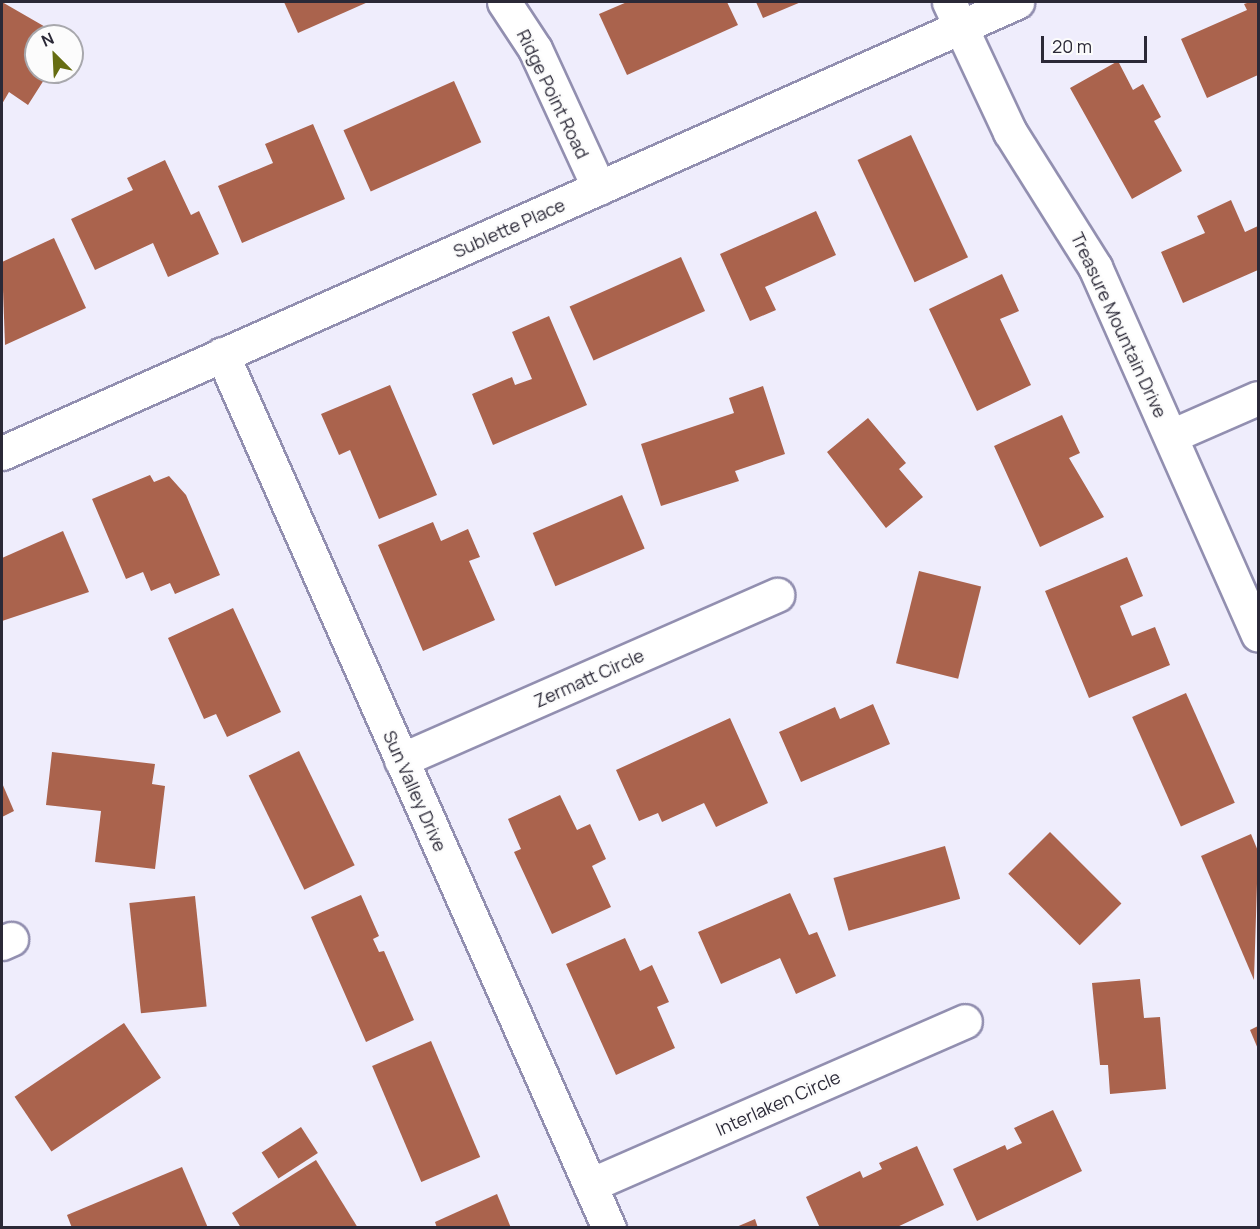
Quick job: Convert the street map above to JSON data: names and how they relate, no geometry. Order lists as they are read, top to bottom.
{
  "streets": {
    "street": [
      "Ridge Point Road",
      "Sublette Place",
      "Treasure Mountain Drive",
      "Zermatt Circle",
      "Sun Valley Drive",
      "Interlaken Circle"
    ]
  },
  "crossings": [
    ["Ridge Point Road", "Sublette Place"],
    ["Sublette Place", "Treasure Mountain Drive"],
    ["Sublette Place", "Sun Valley Drive"],
    ["Zermatt Circle", "Sun Valley Drive"],
    ["Sun Valley Drive", "Interlaken Circle"]
  ],
  "scale_bar": "20 m",
  "north": "top left"
}
